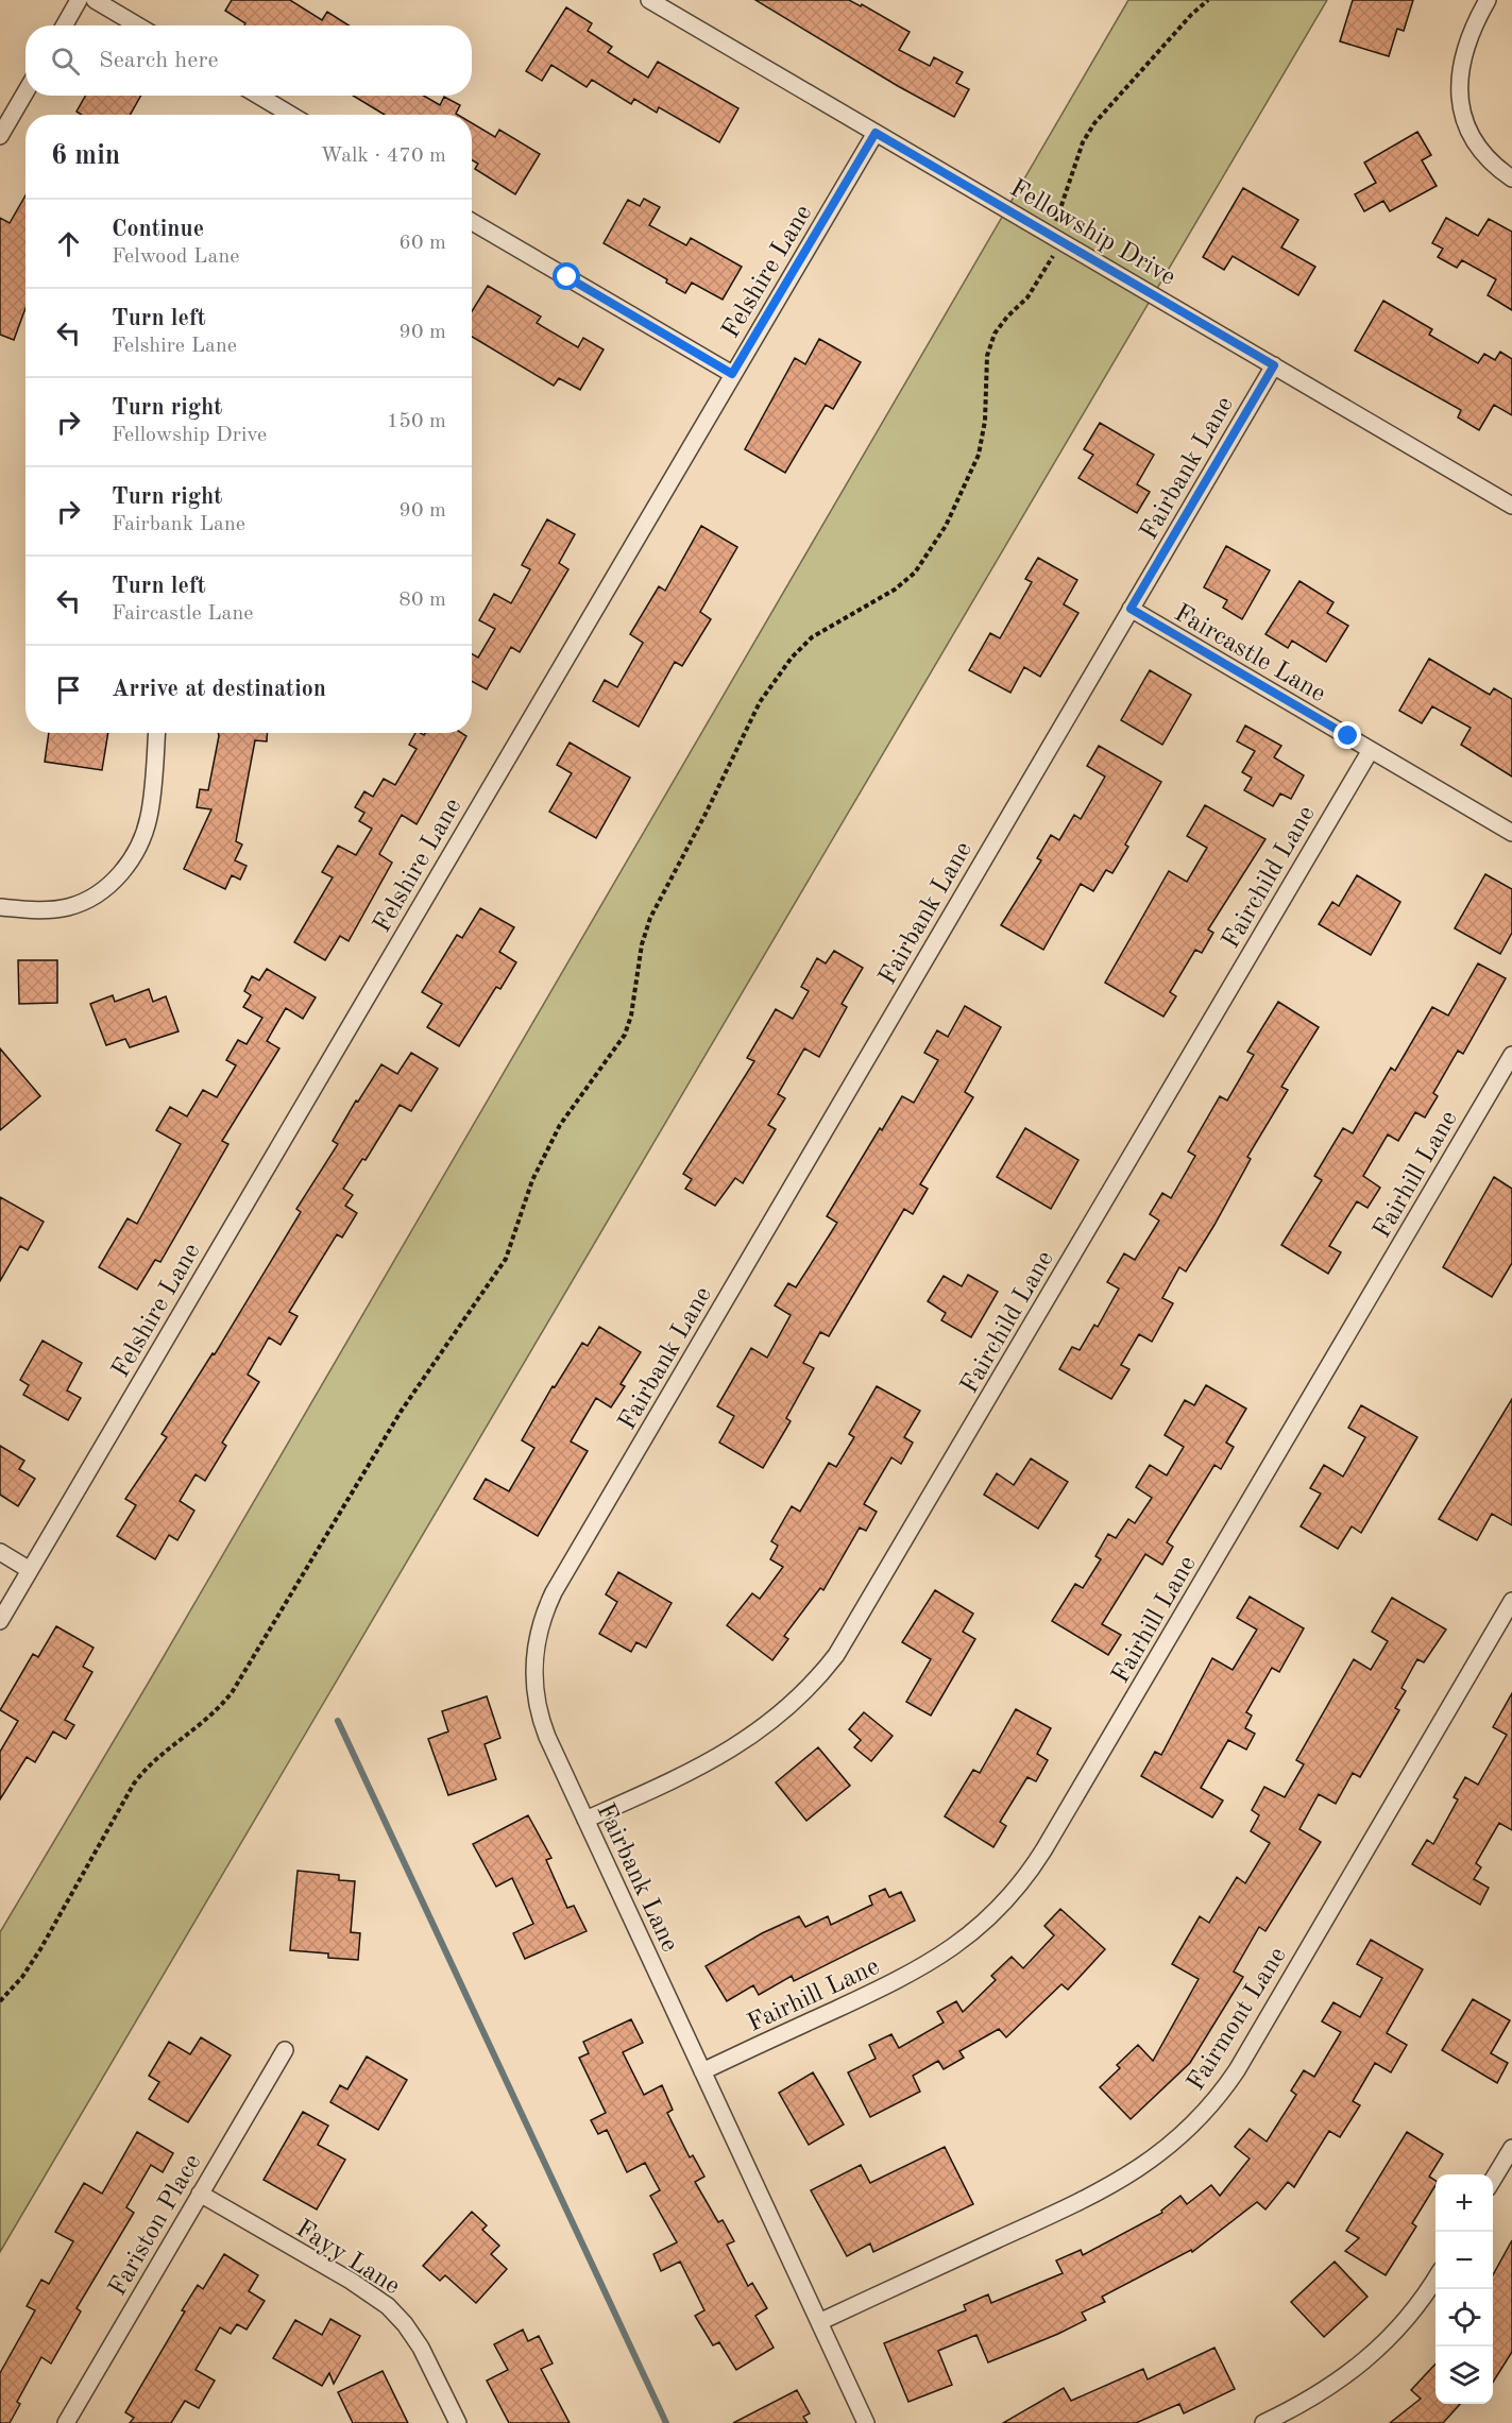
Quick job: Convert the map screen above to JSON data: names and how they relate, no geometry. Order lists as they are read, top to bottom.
{
  "streets": {
    "street": [
      "Fellowship Drive",
      "Felshire Lane",
      "Fairbank Lane",
      "Faircastle Lane",
      "Fairchild Lane",
      "Fairhill Lane",
      "Fairmont Lane",
      "Fariston Place",
      "Fayy Lane"
    ]
  },
  "crossings": [
    ["Fellowship Drive", "Felshire Lane"],
    ["Fellowship Drive", "Fairbank Lane"],
    ["Fairbank Lane", "Faircastle Lane"],
    ["Fairbank Lane", "Fairchild Lane"],
    ["Fairbank Lane", "Fairhill Lane"],
    ["Fairbank Lane", "Fairmont Lane"],
    ["Faircastle Lane", "Fairchild Lane"],
    ["Fariston Place", "Fayy Lane"]
  ],
  "page": {
    "search": "Search here",
    "heading": ["6 min", "Walk · 470 m"],
    "list": [
      ["Continue", "Felwood Lane", "60 m"],
      ["Turn left", "Felshire Lane", "90 m"],
      ["Turn right", "Fellowship Drive", "150 m"],
      ["Turn right", "Fairbank Lane", "90 m"],
      ["Turn left", "Faircastle Lane", "80 m"],
      "Arrive at destination"
    ],
    "map_buttons": ["+", "−"]
  }
}
